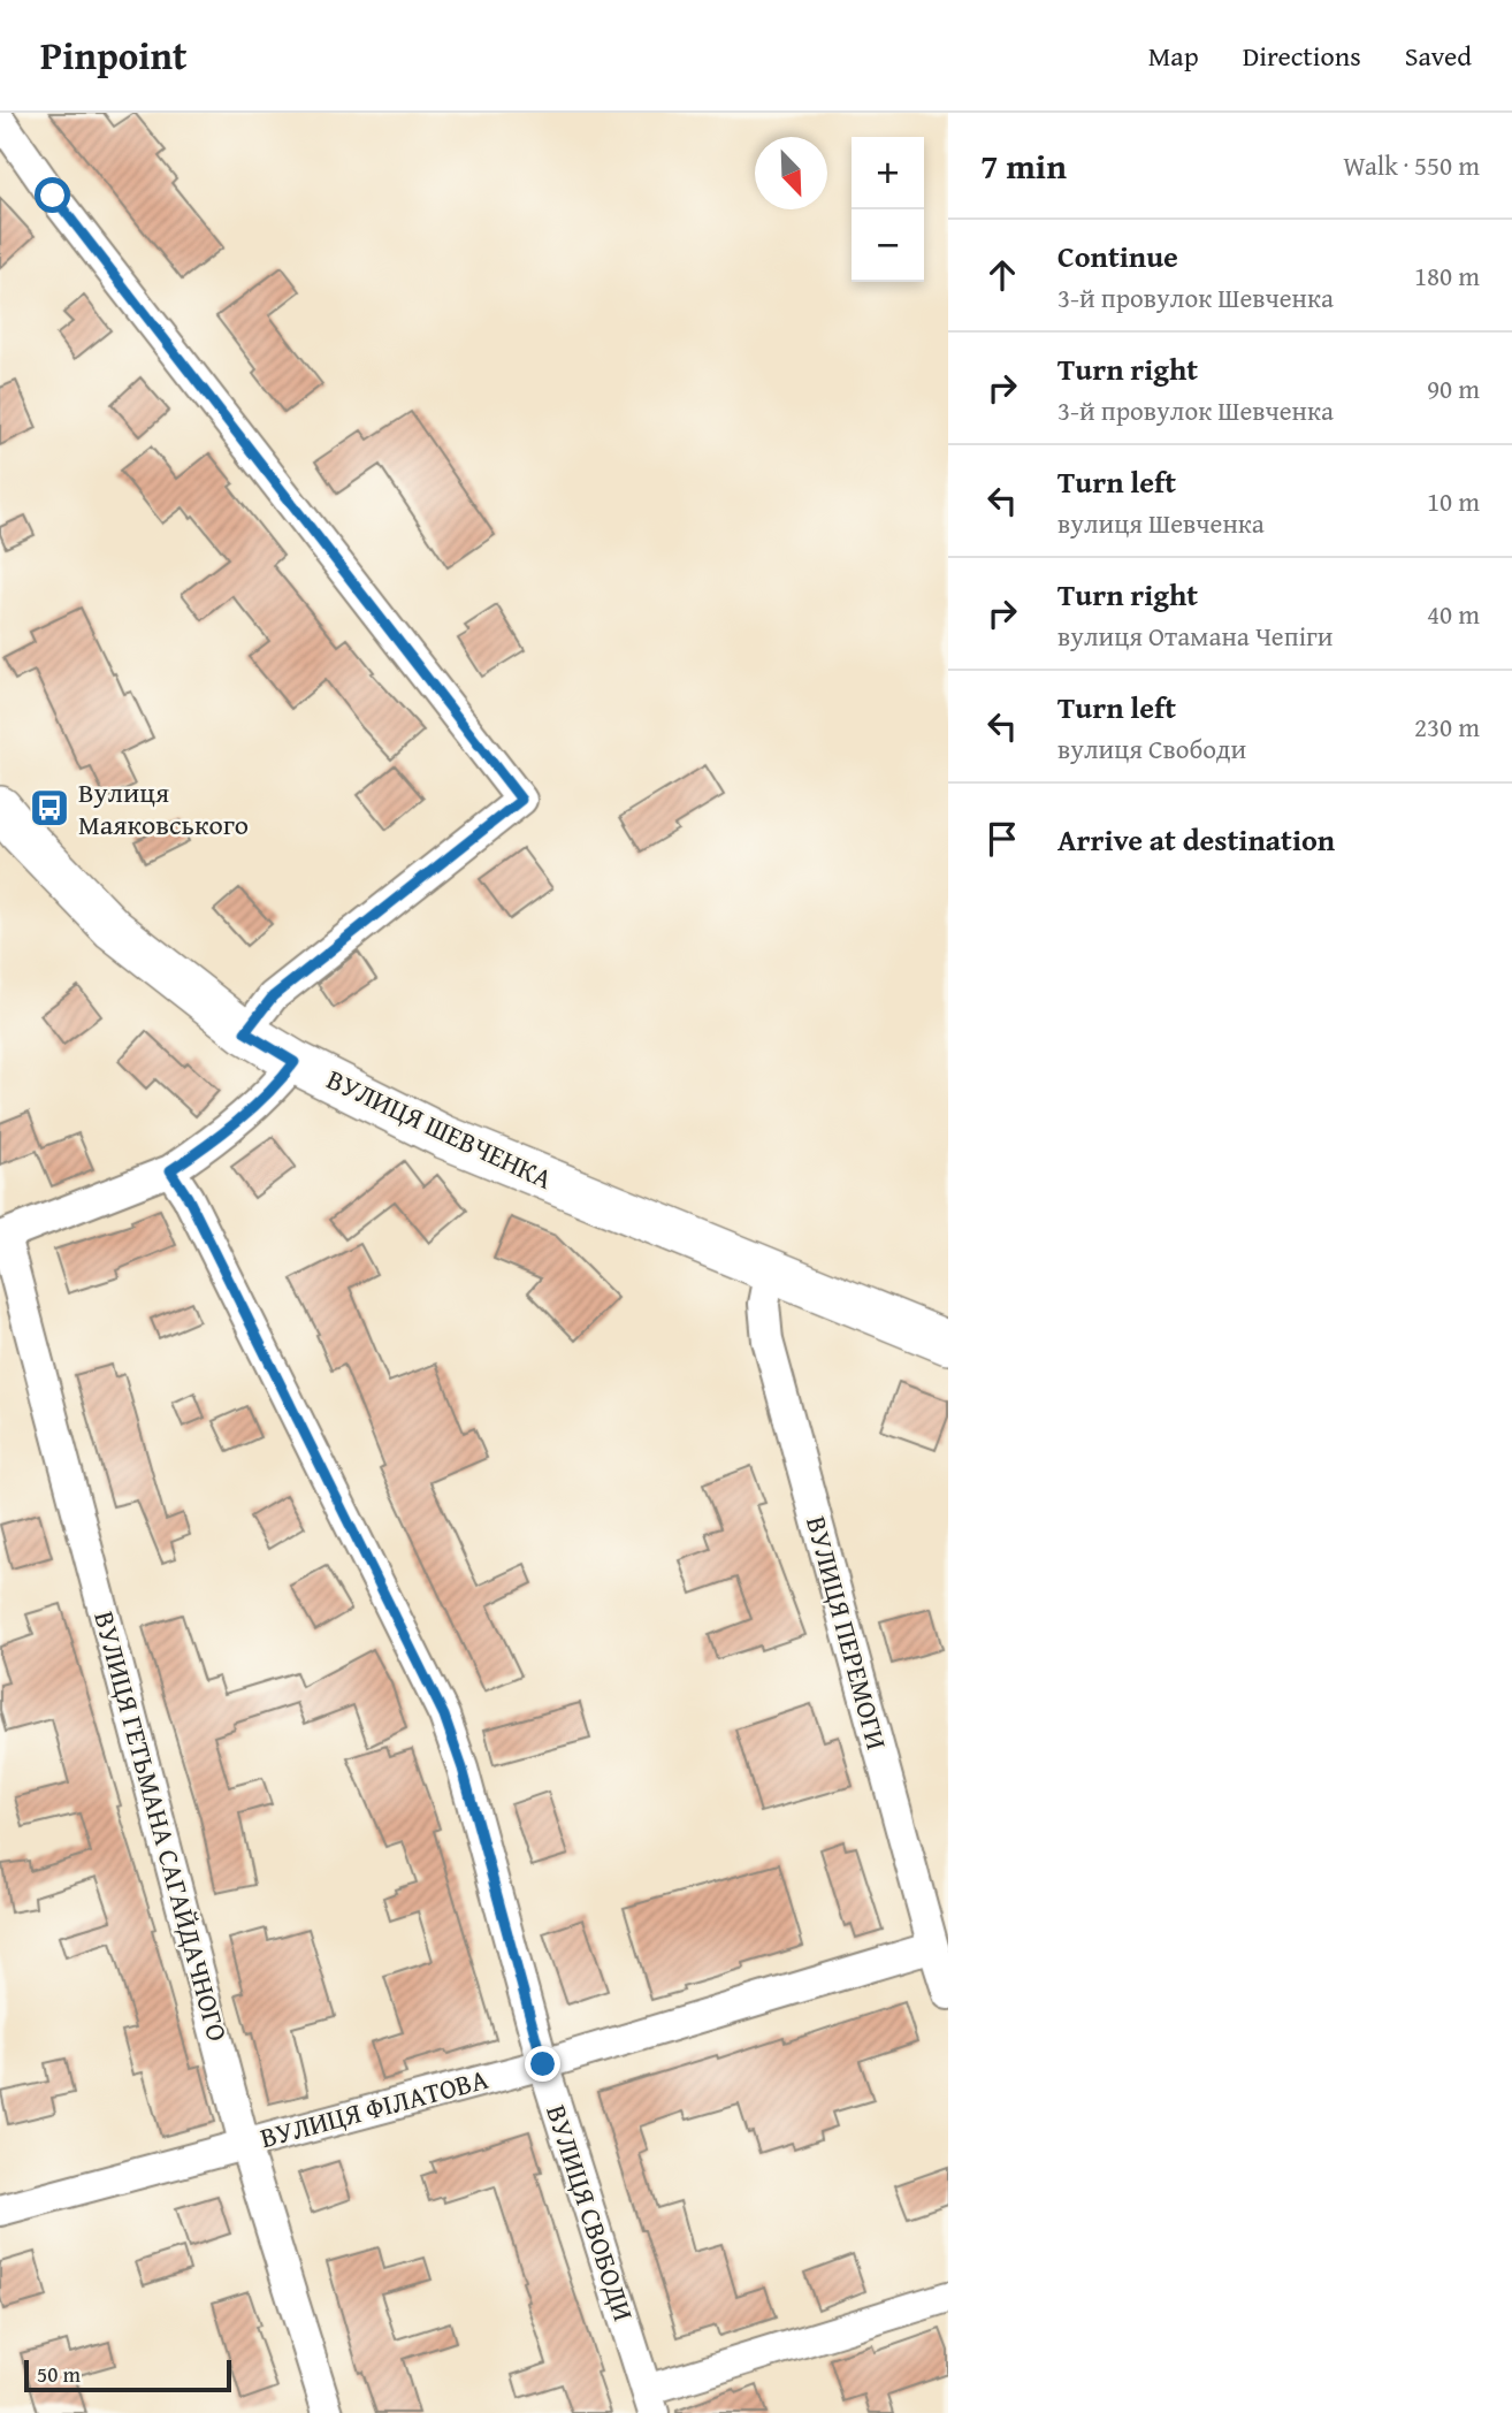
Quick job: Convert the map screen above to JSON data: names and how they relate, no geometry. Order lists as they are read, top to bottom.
{
  "streets": {
    "main road": ["ВУЛИЦЯ ШЕВЧЕНКА"],
    "street": [
      "ВУЛИЦЯ ПЕРЕМОГИ",
      "ВУЛИЦЯ ГЕТЬМАНА САГАЙДАЧНОГО",
      "ВУЛИЦЯ ФІЛАТОВА",
      "ВУЛИЦЯ СВОБОДИ"
    ]
  },
  "crossings": [
    ["ВУЛИЦЯ ШЕВЧЕНКА", "ВУЛИЦЯ ПЕРЕМОГИ"],
    ["ВУЛИЦЯ ПЕРЕМОГИ", "ВУЛИЦЯ ФІЛАТОВА"],
    ["ВУЛИЦЯ ГЕТЬМАНА САГАЙДАЧНОГО", "ВУЛИЦЯ ФІЛАТОВА"],
    ["ВУЛИЦЯ ФІЛАТОВА", "ВУЛИЦЯ СВОБОДИ"]
  ],
  "places": {
    "bus stop": ["Вулиця Маяковського"]
  },
  "scale_bar": "50 m",
  "north": "bottom right",
  "page": {
    "header": "Pinpoint",
    "nav": ["Map", "Directions", "Saved"],
    "heading": ["7 min", "Walk · 550 m"],
    "map_buttons": ["+", "−"],
    "list": [
      ["Continue", "3-й провулок Шевченка", "180 m"],
      ["Turn right", "3-й провулок Шевченка", "90 m"],
      ["Turn left", "вулиця Шевченка", "10 m"],
      ["Turn right", "вулиця Отамана Чепіги", "40 m"],
      ["Turn left", "вулиця Свободи", "230 m"],
      "Arrive at destination"
    ],
    "scale": "50 m"
  }
}
